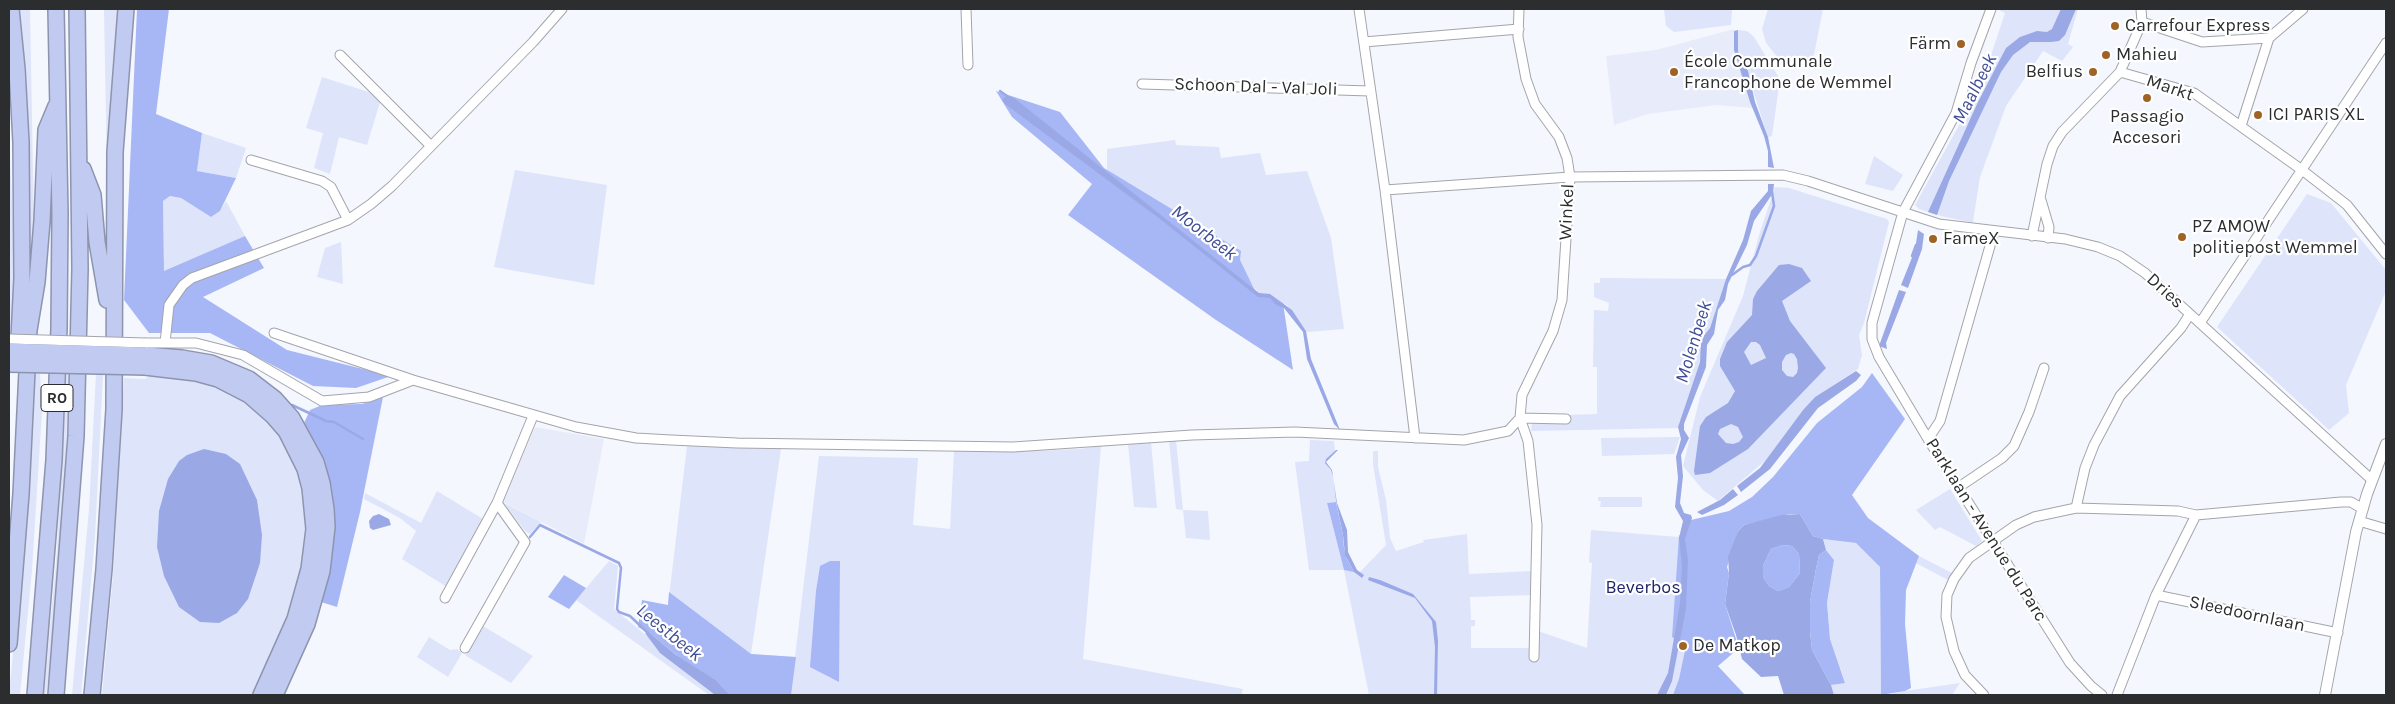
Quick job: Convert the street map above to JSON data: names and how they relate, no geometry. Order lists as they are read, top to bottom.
{
  "streets": {
    "highway": ["R0"],
    "street": [
      "Schoon Dal - Val Joli",
      "Markt",
      "Winkel",
      "Dries",
      "Parklaan - Avenue du Parc",
      "Sleedoornlaan"
    ]
  },
  "crossings": [
    ["Winkel", "Dries"],
    ["Dries", "Parklaan - Avenue du Parc"]
  ],
  "water": [
    "Maalbeek",
    "Moorbeek",
    "Molenbeek",
    "Leestbeek"
  ],
  "parks": ["Beverbos"],
  "places": [
    "Carrefour Express",
    "Färm",
    "Mahieu",
    "École Communale Francophone de Wemmel",
    "Belfius",
    "Passagio Accesori",
    "ICI PARIS XL",
    "PZ AMOW politiepost Wemmel",
    "FameX",
    "De Matkop"
  ]
}
